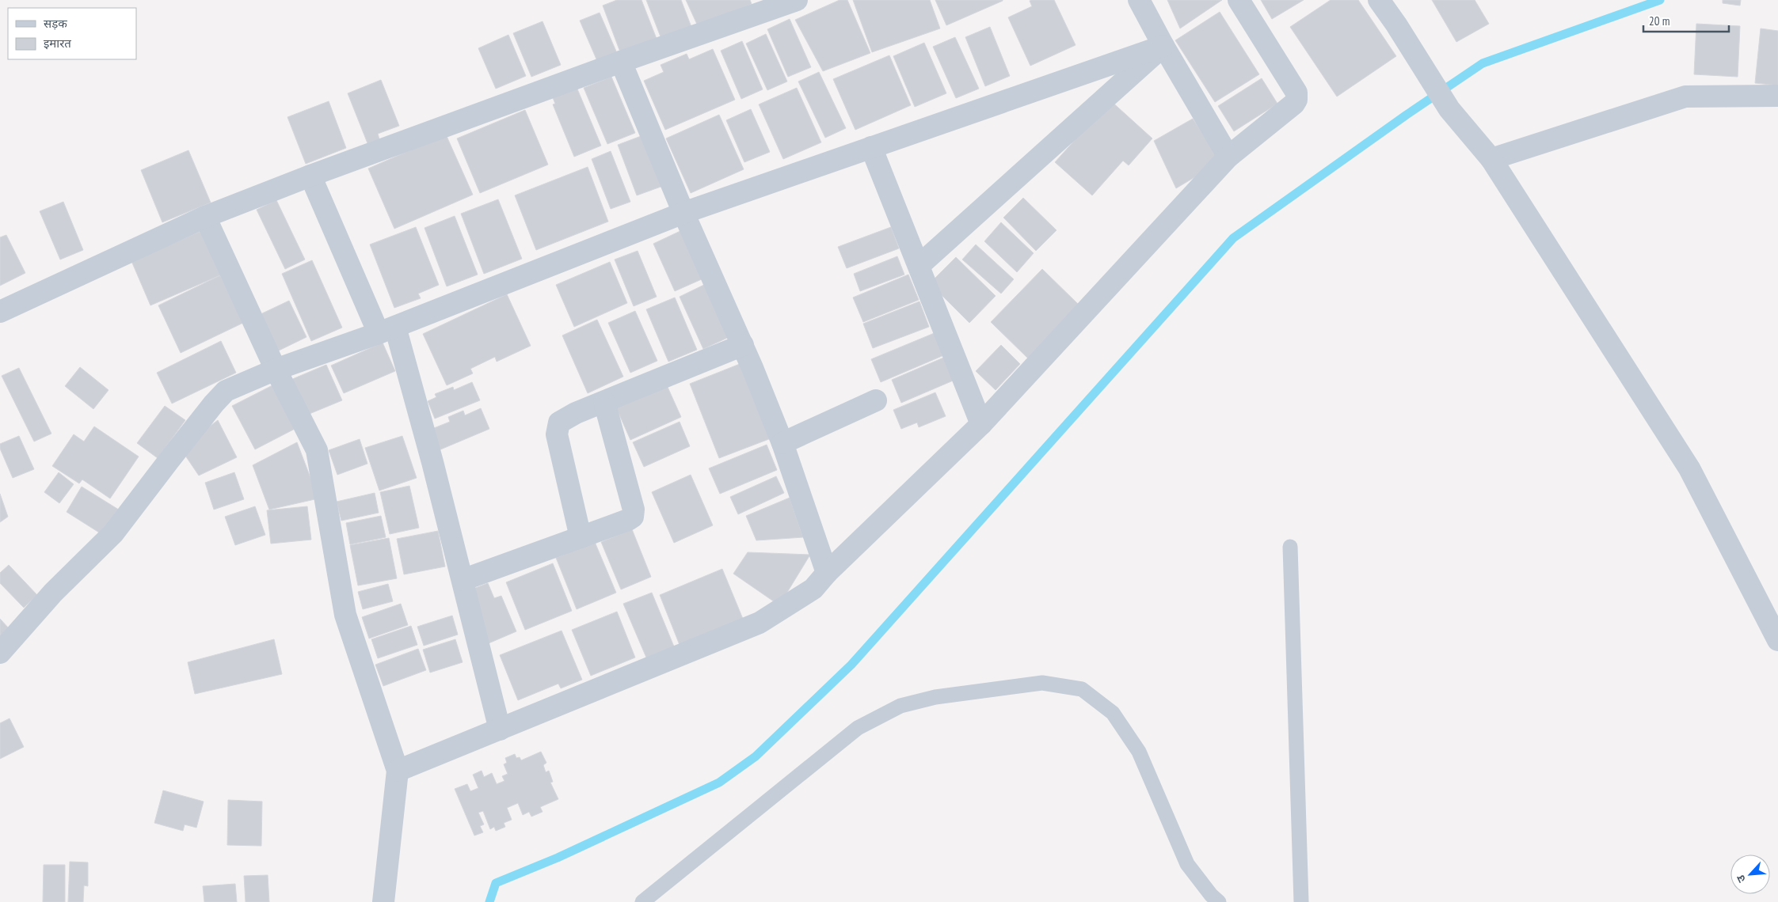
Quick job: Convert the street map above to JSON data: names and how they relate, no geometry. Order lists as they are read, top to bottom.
{
  "legend": ["सड़क", "इमारत"],
  "scale_bar": "20 m",
  "north": "bottom left"
}
